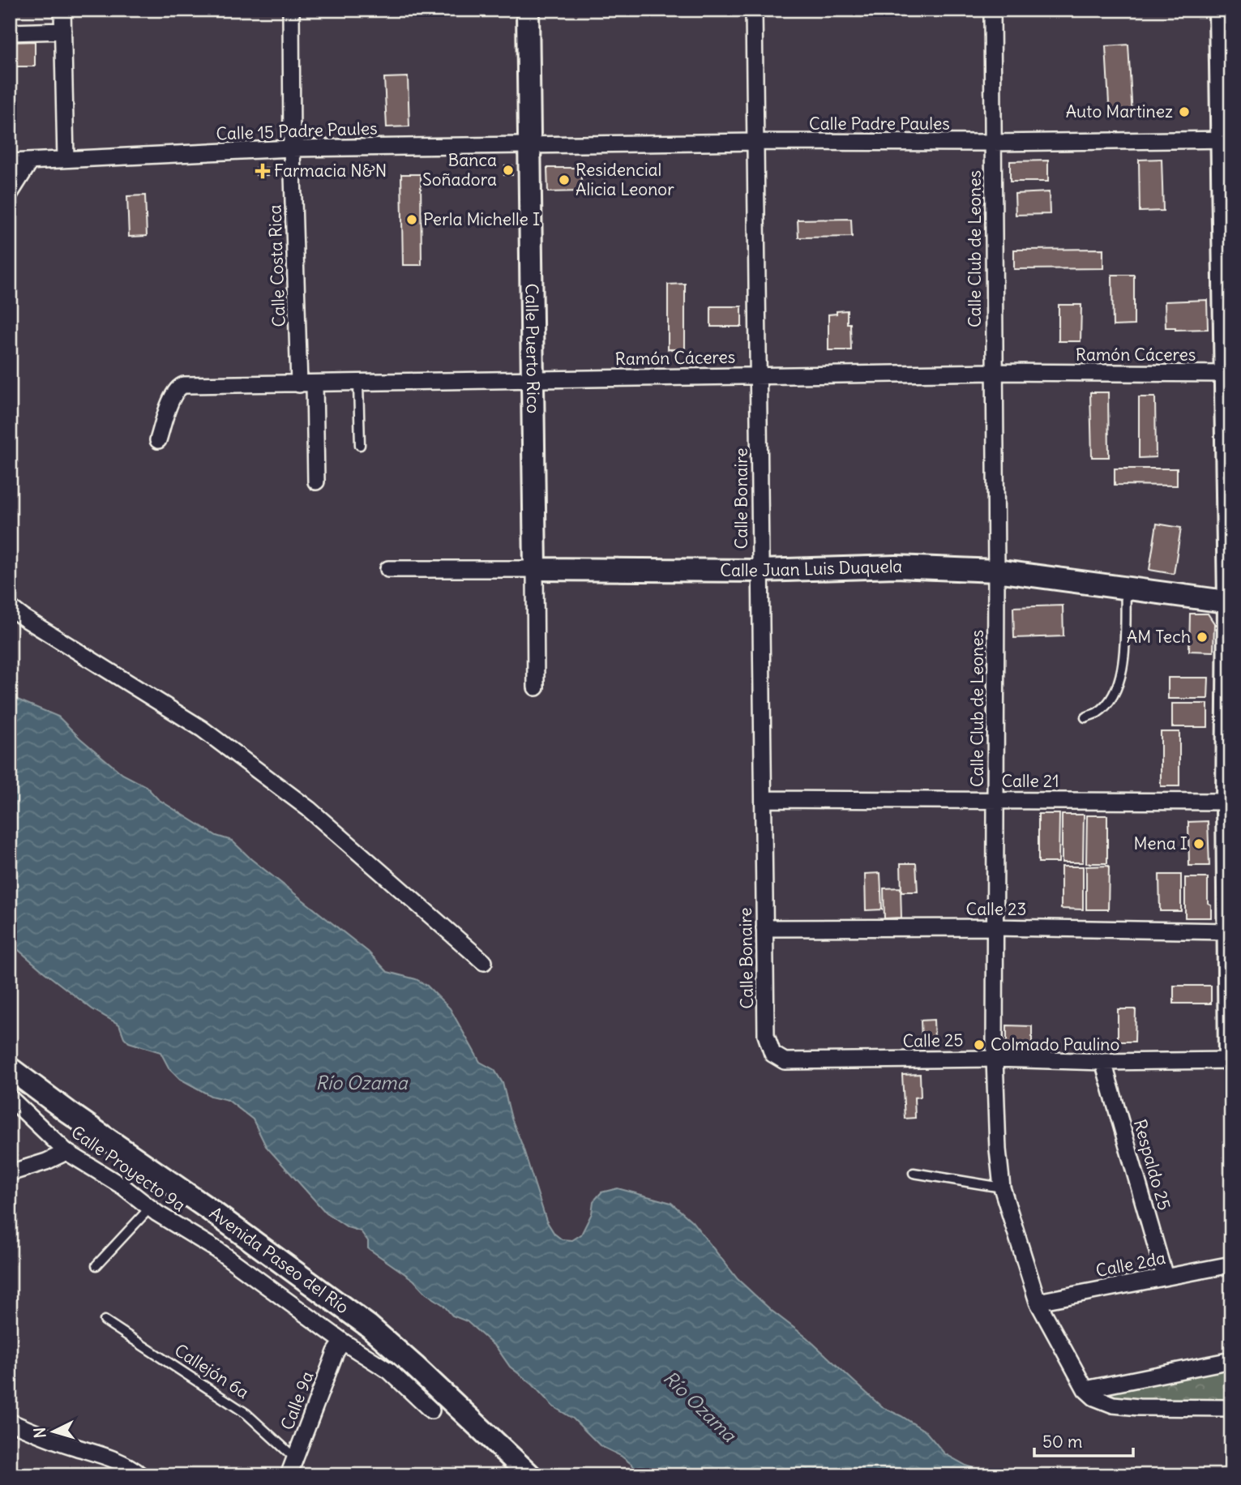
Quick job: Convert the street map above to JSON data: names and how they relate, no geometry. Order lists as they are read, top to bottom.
{
  "streets": {
    "street": [
      "Calle Padre Paules",
      "Calle 15 Padre Paules",
      "Calle Club de Leones",
      "Calle Costa Rica",
      "Calle Puerto Rico",
      "Ramón Cáceres",
      "Calle Bonaire",
      "Calle Juan Luis Duquela",
      "Calle 21",
      "Calle 23",
      "Calle 25",
      "Respaldo 25",
      "Calle Proyecto 9a",
      "Avenida Paseo del Río",
      "Calle 2da",
      "Calle 9a"
    ],
    "lane": ["Callejón 6a"]
  },
  "crossings": [
    ["Calle Padre Paules", "Calle 15 Padre Paules"],
    ["Calle Padre Paules", "Calle Club de Leones"],
    ["Calle Padre Paules", "Calle Puerto Rico"],
    ["Calle Padre Paules", "Calle Bonaire"],
    ["Calle 15 Padre Paules", "Calle Costa Rica"],
    ["Calle 15 Padre Paules", "Calle Puerto Rico"],
    ["Calle Club de Leones", "Ramón Cáceres"],
    ["Calle Club de Leones", "Calle Juan Luis Duquela"],
    ["Calle Club de Leones", "Calle 21"],
    ["Calle Club de Leones", "Calle 23"],
    ["Calle Club de Leones", "Calle 25"],
    ["Calle Club de Leones", "Calle 2da"],
    ["Calle Costa Rica", "Ramón Cáceres"],
    ["Calle Puerto Rico", "Ramón Cáceres"],
    ["Calle Puerto Rico", "Calle Juan Luis Duquela"],
    ["Ramón Cáceres", "Calle Bonaire"],
    ["Calle Bonaire", "Calle Juan Luis Duquela"],
    ["Calle Bonaire", "Calle 21"],
    ["Calle Bonaire", "Calle 23"],
    ["Calle Bonaire", "Calle 25"],
    ["Calle 25", "Respaldo 25"],
    ["Respaldo 25", "Calle 2da"],
    ["Calle Proyecto 9a", "Calle 9a"],
    ["Callejón 6a", "Calle 9a"]
  ],
  "water": ["Río Ozama"],
  "places": {
    "other": [
      "Auto Martinez",
      "Banca Soñadora",
      "Residencial Alicia Leonor",
      "Perla Michelle I",
      "AM Tech",
      "Mena I",
      "Colmado Paulino"
    ],
    "health": ["Farmacia N&N"]
  },
  "scale_bar": "50 m",
  "north": "left"
}
